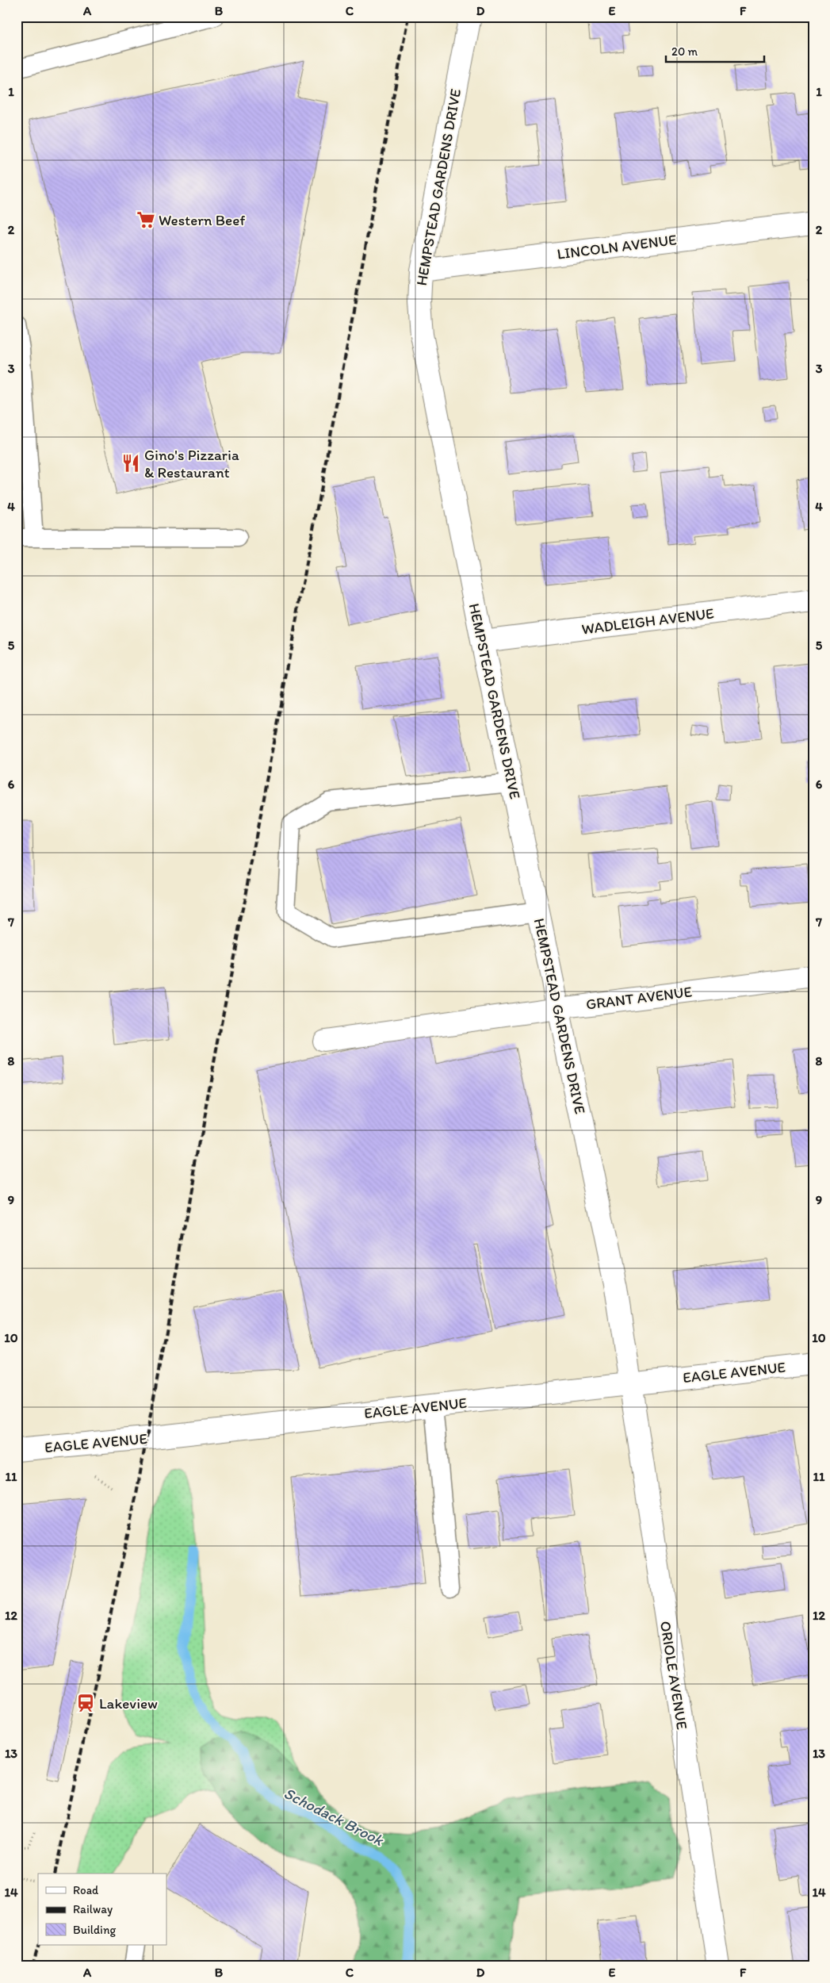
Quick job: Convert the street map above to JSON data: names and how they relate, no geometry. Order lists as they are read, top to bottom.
{
  "streets": {
    "street": [
      "HEMPSTEAD GARDENS DRIVE",
      "LINCOLN AVENUE",
      "WADLEIGH AVENUE",
      "GRANT AVENUE",
      "EAGLE AVENUE",
      "ORIOLE AVENUE"
    ]
  },
  "crossings": [
    ["HEMPSTEAD GARDENS DRIVE", "LINCOLN AVENUE"],
    ["HEMPSTEAD GARDENS DRIVE", "WADLEIGH AVENUE"],
    ["HEMPSTEAD GARDENS DRIVE", "GRANT AVENUE"],
    ["HEMPSTEAD GARDENS DRIVE", "EAGLE AVENUE"],
    ["HEMPSTEAD GARDENS DRIVE", "ORIOLE AVENUE"],
    ["EAGLE AVENUE", "ORIOLE AVENUE"]
  ],
  "water": ["Schodack Brook"],
  "places": {
    "supermarket": ["Western Beef"],
    "restaurant": ["Gino's Pizzaria & Restaurant"],
    "station": ["Lakeview"]
  },
  "legend": ["Road", "Railway", "Building"],
  "scale_bar": "20 m",
  "grid": {
    "columns": [
      "A",
      "B",
      "C",
      "D",
      "E",
      "F"
    ],
    "rows": [
      "1",
      "2",
      "3",
      "4",
      "5",
      "6",
      "7",
      "8",
      "9",
      "10",
      "11",
      "12",
      "13",
      "14"
    ]
  }
}
